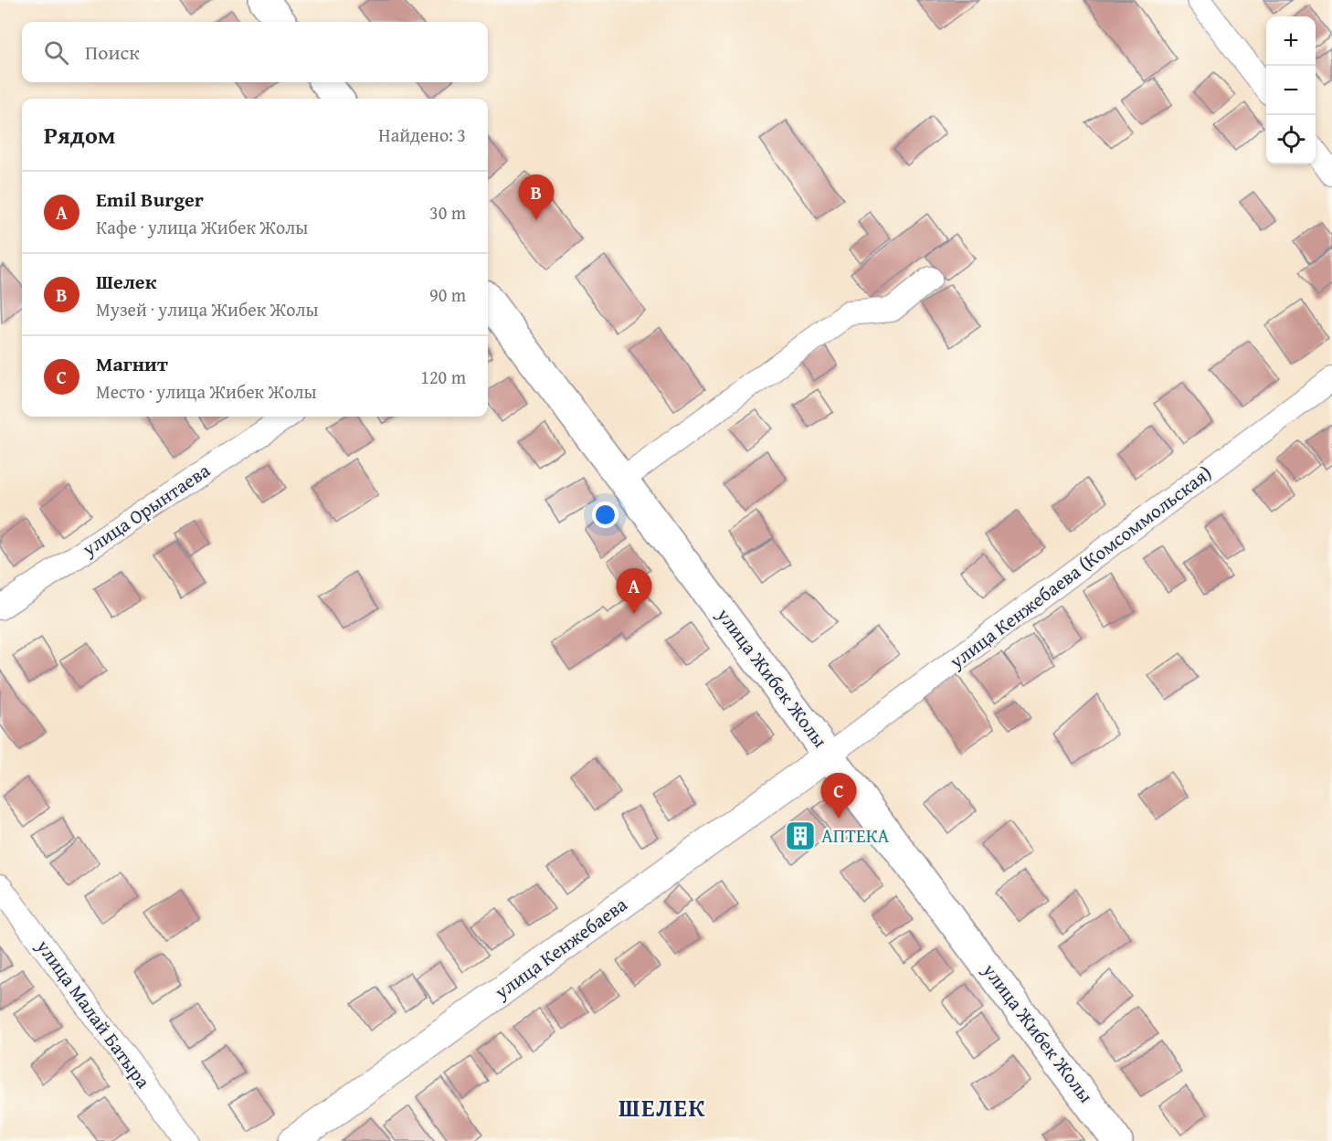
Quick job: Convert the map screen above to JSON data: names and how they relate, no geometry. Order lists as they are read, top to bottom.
{
  "streets": {
    "main road": ["улица Жибек Жолы"],
    "street": [
      "улица Орынтаева",
      "улица Кенжебаева (Комсоммольская)",
      "улица Кенжебаева",
      "улица Малай Батыра"
    ]
  },
  "crossings": [
    ["улица Кенжебаева (Комсоммольская)", "улица Жибек Жолы"],
    ["улица Кенжебаева (Комсоммольская)", "улица Кенжебаева"],
    ["улица Жибек Жолы", "улица Кенжебаева"]
  ],
  "districts": ["ШЕЛЕК"],
  "places": {
    "building": ["АПТЕКА"]
  },
  "page": {
    "map_buttons": ["+", "−"],
    "search": "Поиск",
    "heading": ["Рядом", "Найдено: 3"],
    "list": [
      {
        "mark": "A",
        "name": "Emil Burger",
        "note": "Кафе · улица Жибек Жолы",
        "value": "30 m"
      },
      {
        "mark": "B",
        "name": "Шелек",
        "note": "Музей · улица Жибек Жолы",
        "value": "90 m"
      },
      {
        "mark": "C",
        "name": "Магнит",
        "note": "Место · улица Жибек Жолы",
        "value": "120 m"
      }
    ],
    "pins": ["B", "A", "C"]
  }
}
